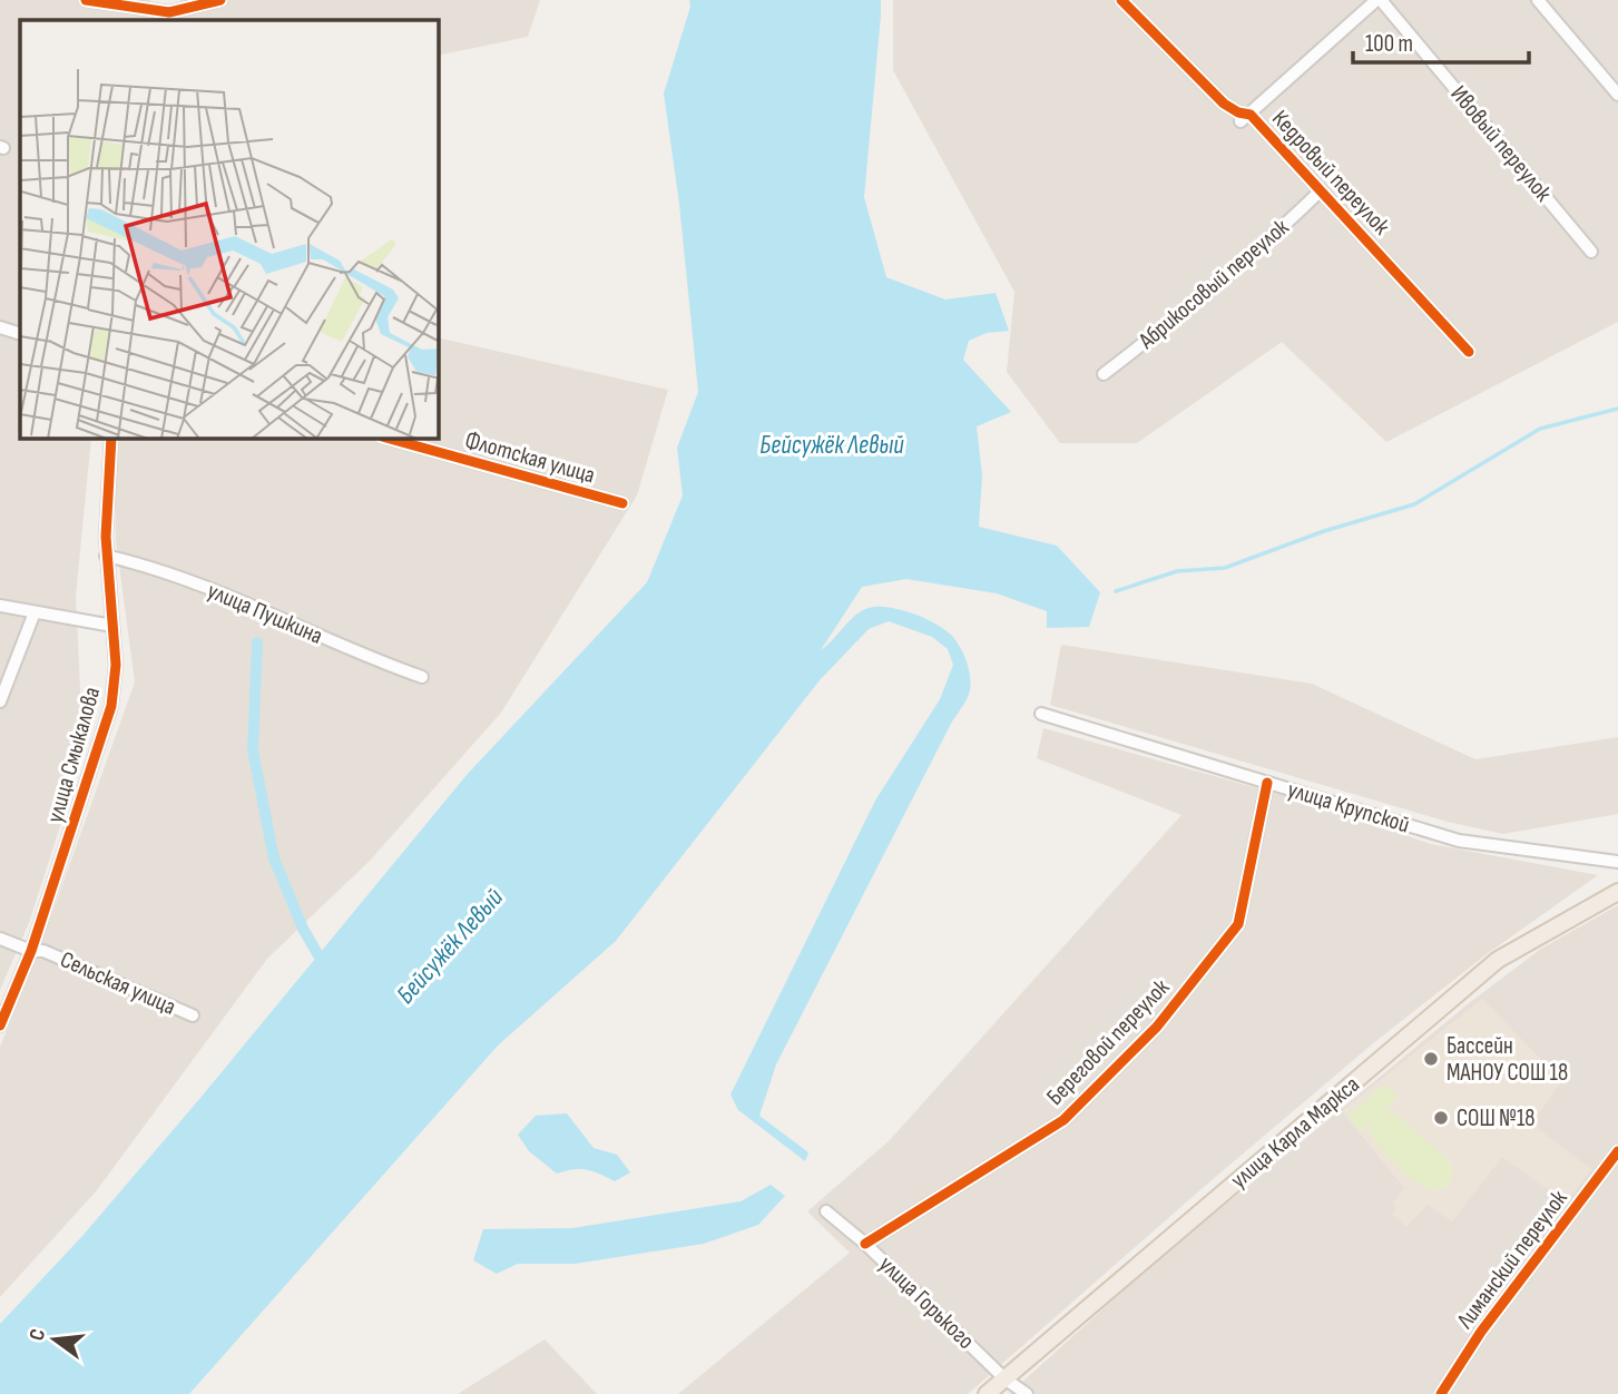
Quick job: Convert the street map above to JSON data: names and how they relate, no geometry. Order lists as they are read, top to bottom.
{
  "streets": {
    "main road": ["улица Карла Маркса"],
    "street": [
      "Ивовый переулок",
      "Кедровый переулок",
      "Абрикосовый переулок",
      "Флотская улица",
      "улица Пушкина",
      "улица Смыкалова",
      "улица Крупской",
      "Сельская улица",
      "Береговой переулок",
      "Лиманский переулок",
      "улица Горького"
    ]
  },
  "crossings": [
    ["Кедровый переулок", "Абрикосовый переулок"],
    ["улица Пушкина", "улица Смыкалова"],
    ["улица Смыкалова", "Сельская улица"],
    ["улица Крупской", "Береговой переулок"],
    ["Береговой переулок", "улица Горького"],
    ["улица Карла Маркса", "улица Горького"]
  ],
  "water": ["Бейсужёк Левый"],
  "places": ["Бассейн МАНОУ СОШ 18", "СОШ №18"],
  "scale_bar": "100 m",
  "north": "left"
}
